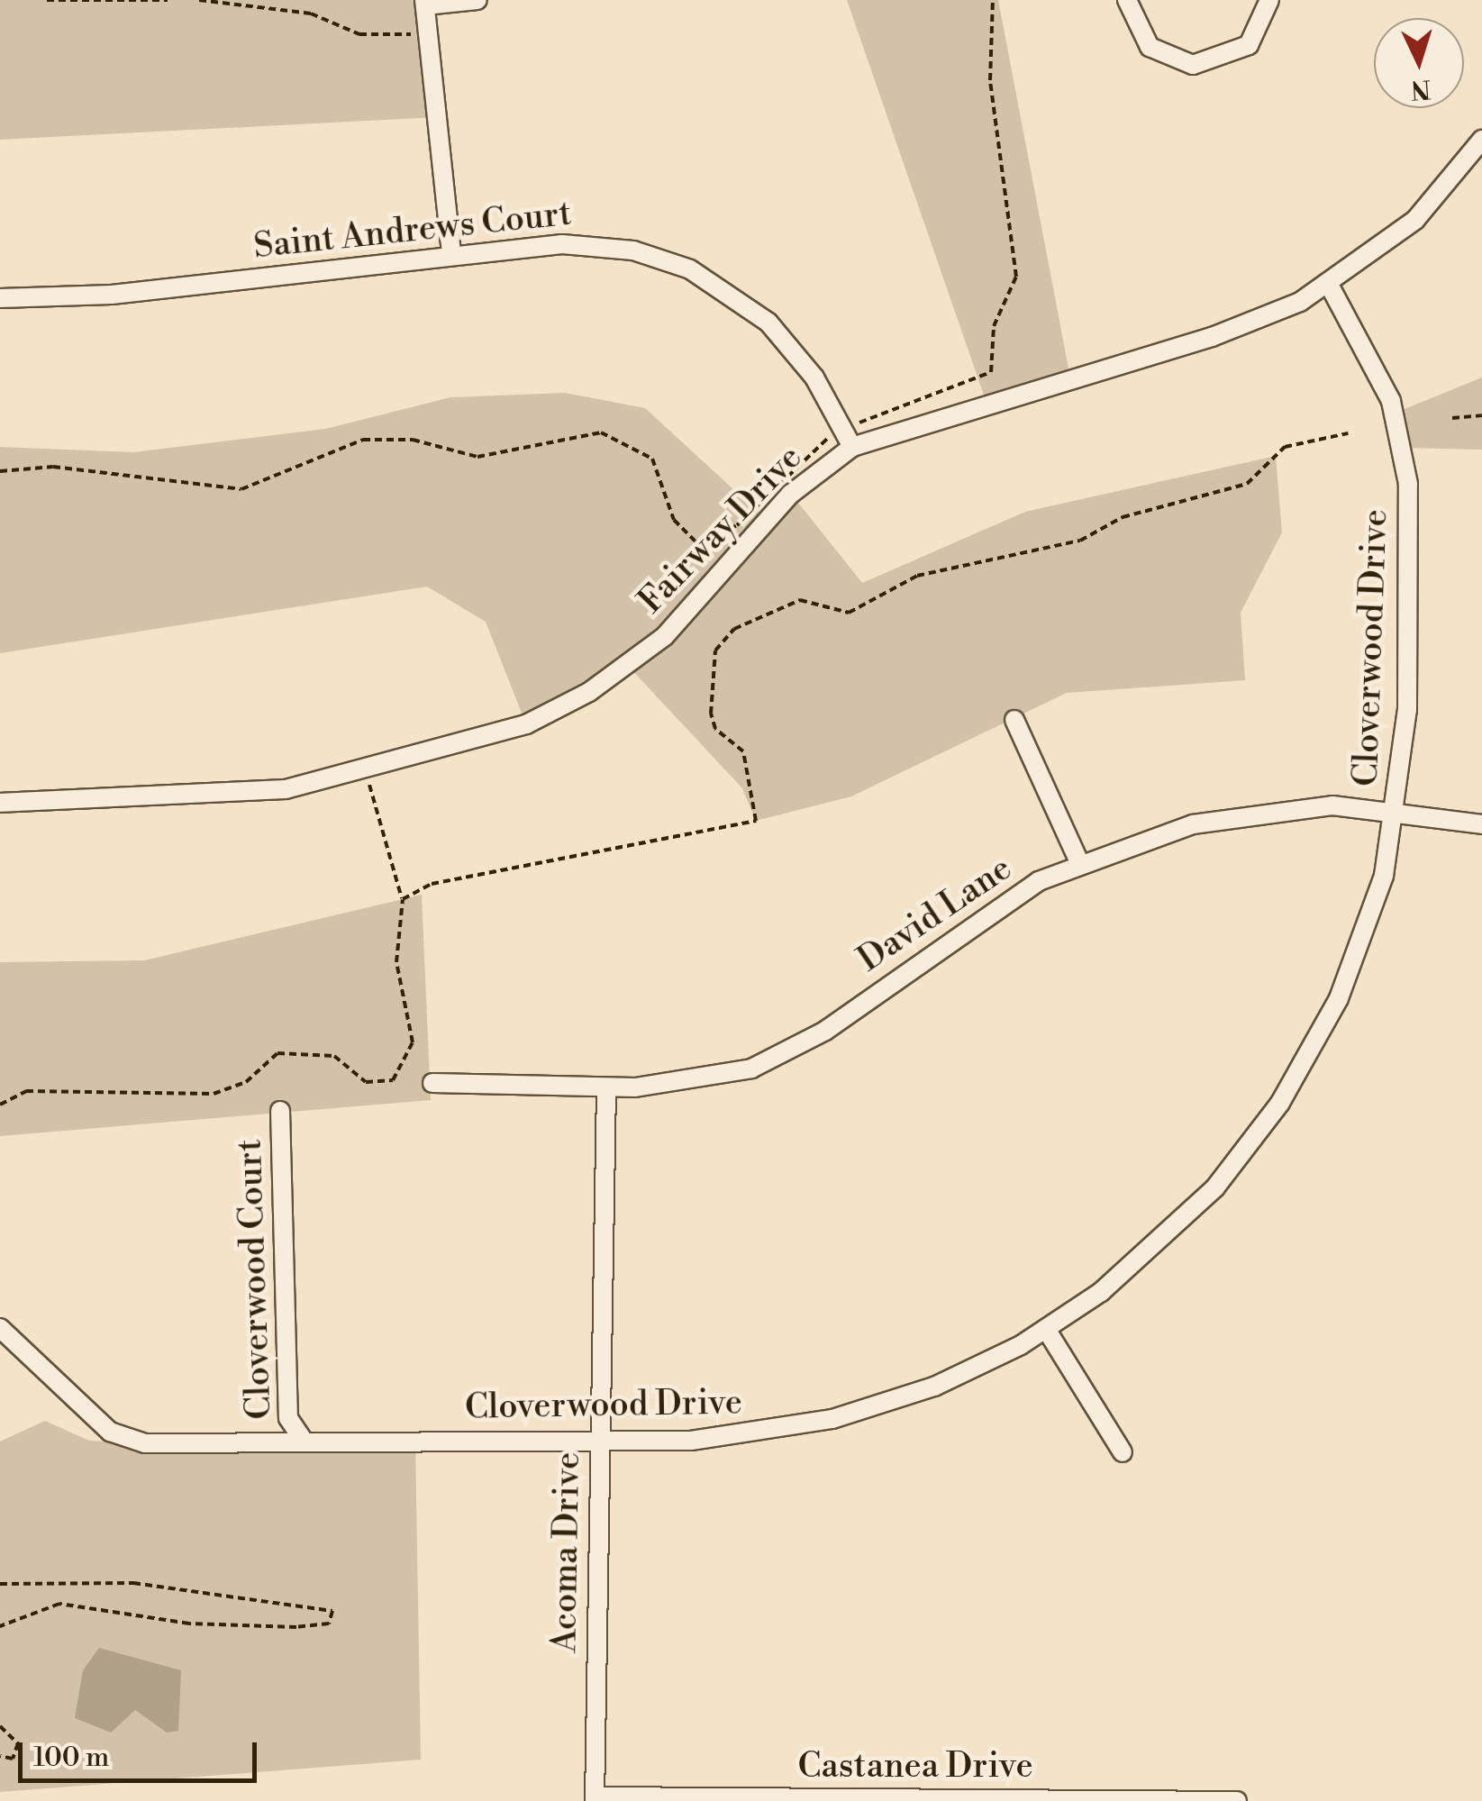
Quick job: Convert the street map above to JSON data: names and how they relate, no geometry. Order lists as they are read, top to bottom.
{
  "streets": {
    "street": [
      "Saint Andrews Court",
      "Fairway Drive",
      "Cloverwood Drive",
      "David Lane",
      "Cloverwood Court",
      "Acoma Drive",
      "Castanea Drive"
    ]
  },
  "crossings": [
    ["Saint Andrews Court", "Fairway Drive"],
    ["Fairway Drive", "Cloverwood Drive"],
    ["Cloverwood Drive", "David Lane"],
    ["Cloverwood Drive", "Cloverwood Court"],
    ["Cloverwood Drive", "Acoma Drive"],
    ["David Lane", "Acoma Drive"],
    ["Acoma Drive", "Castanea Drive"]
  ],
  "scale_bar": "100 m",
  "north": "bottom"
}
